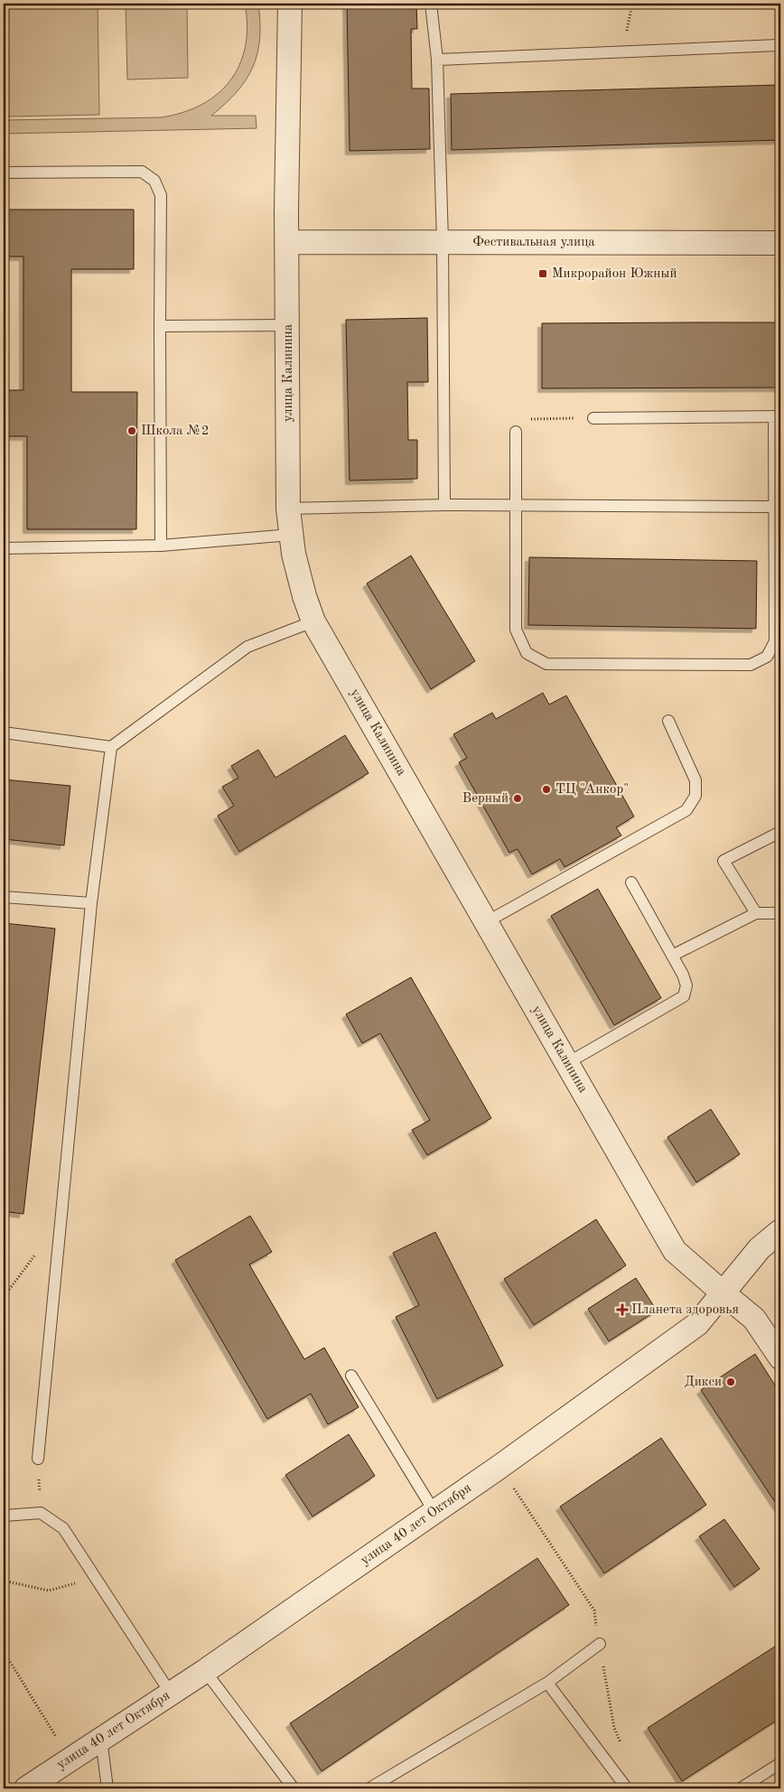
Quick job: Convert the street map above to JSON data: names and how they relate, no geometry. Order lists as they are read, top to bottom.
{
  "streets": {
    "street": ["Фестивальная улица", "улица Калинина", "улица 40 лет Октября"]
  },
  "crossings": [
    ["Фестивальная улица", "улица Калинина"],
    ["улица Калинина", "улица 40 лет Октября"]
  ],
  "places": {
    "transit": ["Микрорайон Южный"],
    "other": [
      "Школа №2",
      "ТЦ \"Анкор\"",
      "Верный",
      "Дикси"
    ],
    "health": ["Планета здоровья"]
  }
}
